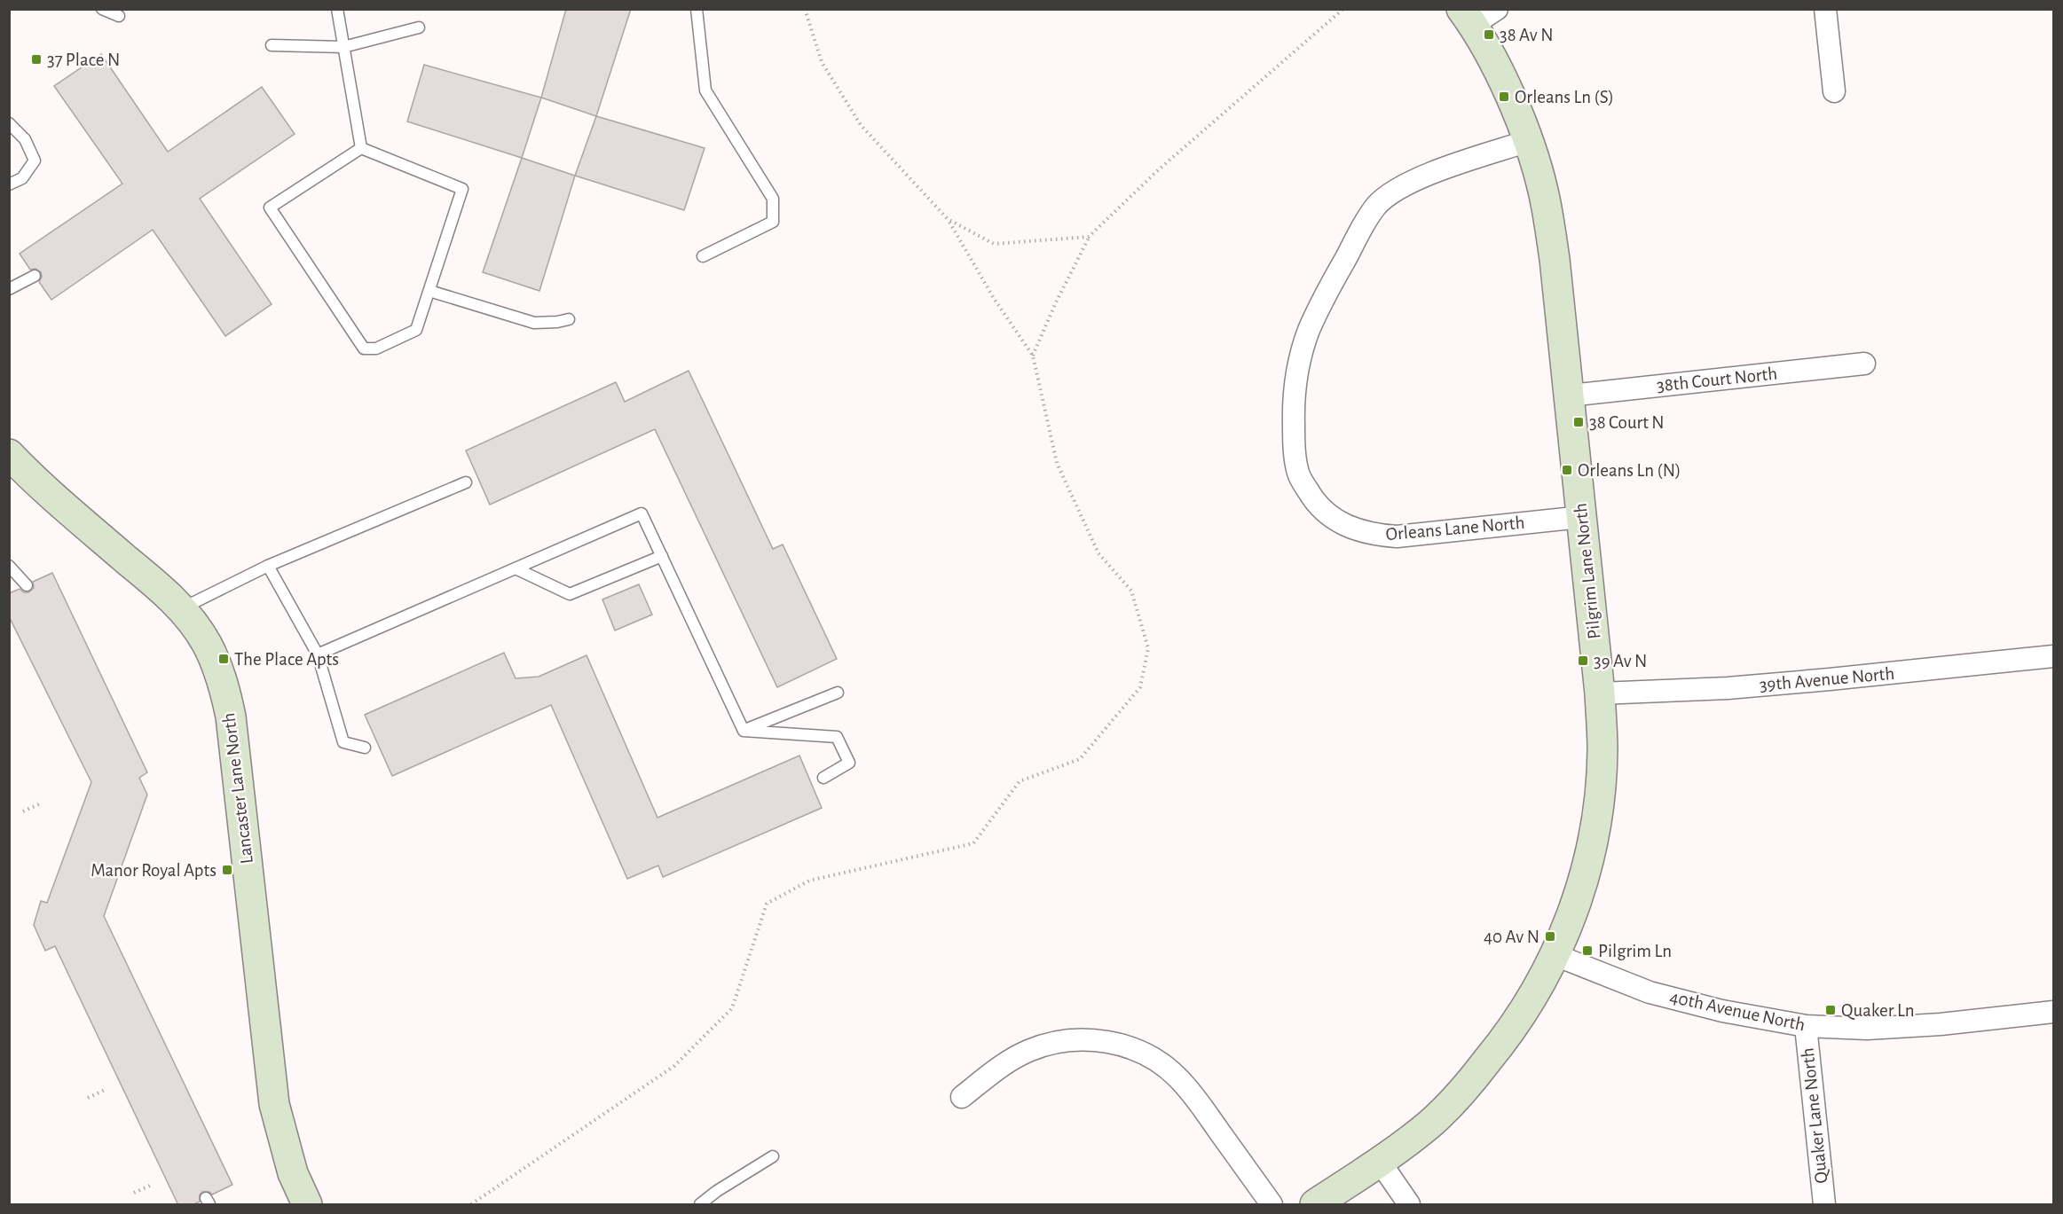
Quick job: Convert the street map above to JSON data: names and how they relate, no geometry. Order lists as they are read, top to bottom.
{
  "streets": {
    "street": [
      "38th Court North",
      "Orleans Lane North",
      "Pilgrim Lane North",
      "39th Avenue North",
      "Lancaster Lane North",
      "40th Avenue North",
      "Quaker Lane North"
    ]
  },
  "crossings": [
    ["38th Court North", "Pilgrim Lane North"],
    ["Orleans Lane North", "Pilgrim Lane North"],
    ["Pilgrim Lane North", "39th Avenue North"],
    ["Pilgrim Lane North", "40th Avenue North"],
    ["40th Avenue North", "Quaker Lane North"]
  ],
  "places": {
    "transit": [
      "38 Av N",
      "37 Place N",
      "Orleans Ln (S)",
      "38 Court N",
      "Orleans Ln (N)",
      "The Place Apts",
      "39 Av N",
      "Manor Royal Apts",
      "40 Av N",
      "Pilgrim Ln",
      "Quaker Ln"
    ]
  }
}
